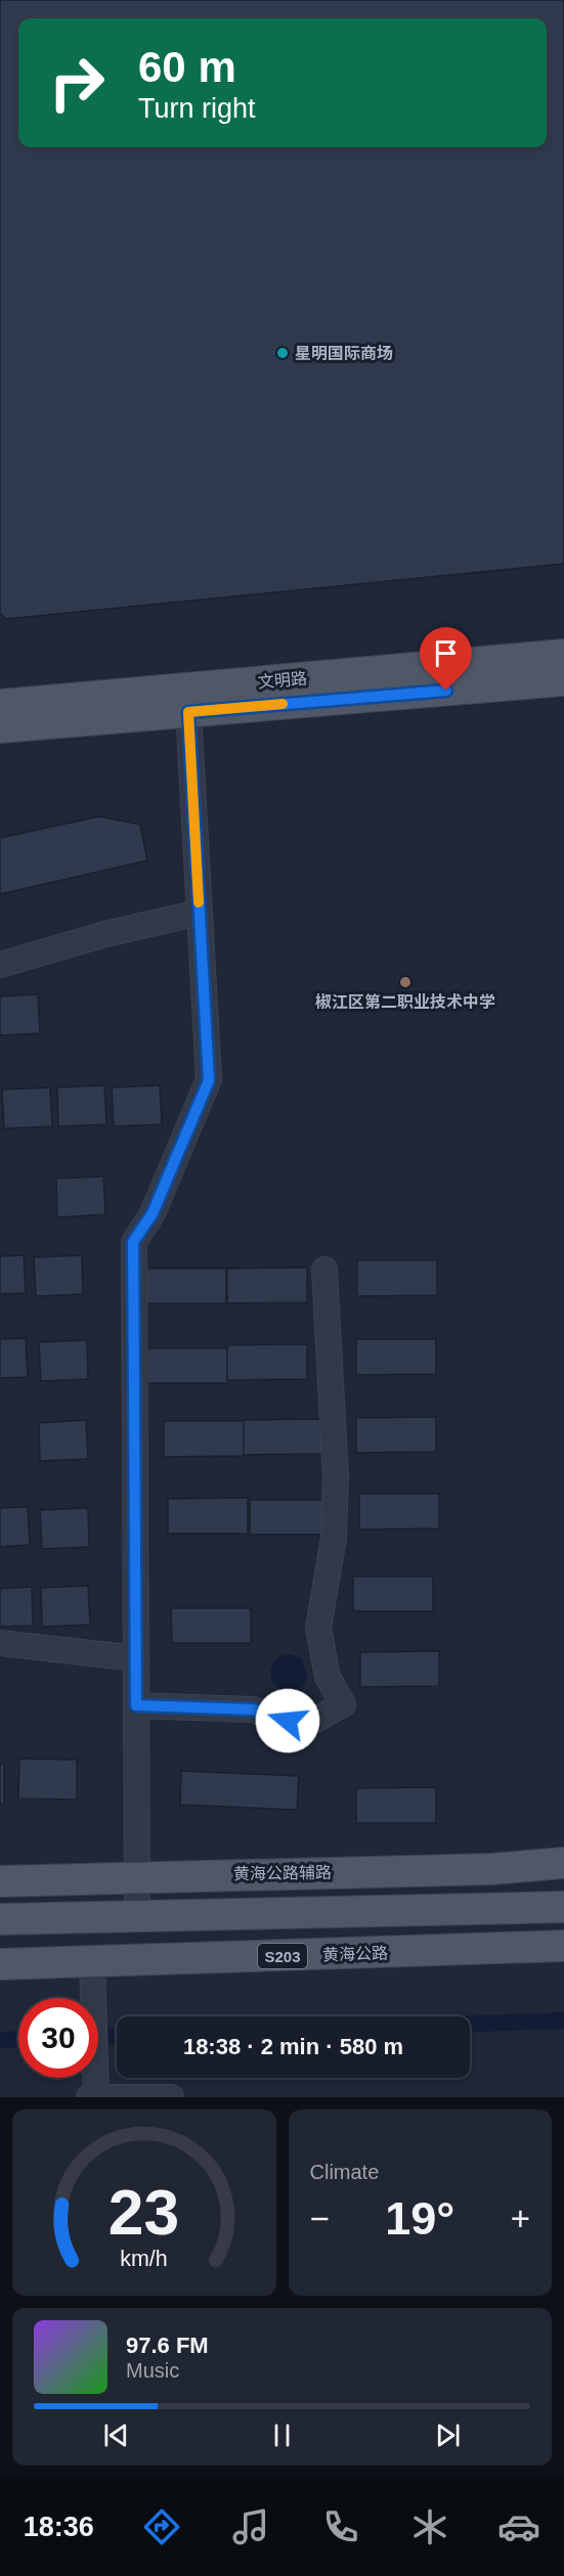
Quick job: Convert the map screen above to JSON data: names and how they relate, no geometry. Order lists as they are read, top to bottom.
{
  "streets": {
    "main road": [
      "文明路",
      "黄海公路辅路",
      "黄海公路",
      "S203"
    ]
  },
  "places": ["星明国际商场", "椒江区第二职业技术中学"],
  "page": {
    "turn": ["60 m", "Turn right"],
    "limit": "30",
    "trip": "18:38 · 2 min · 580 m",
    "tile": "Climate",
    "heat": ["−", "19°", "+"],
    "song": ["97.6 FM", "Music"],
    "tabs": "18:36",
    "gauge": ["23", "km/h"]
  }
}
